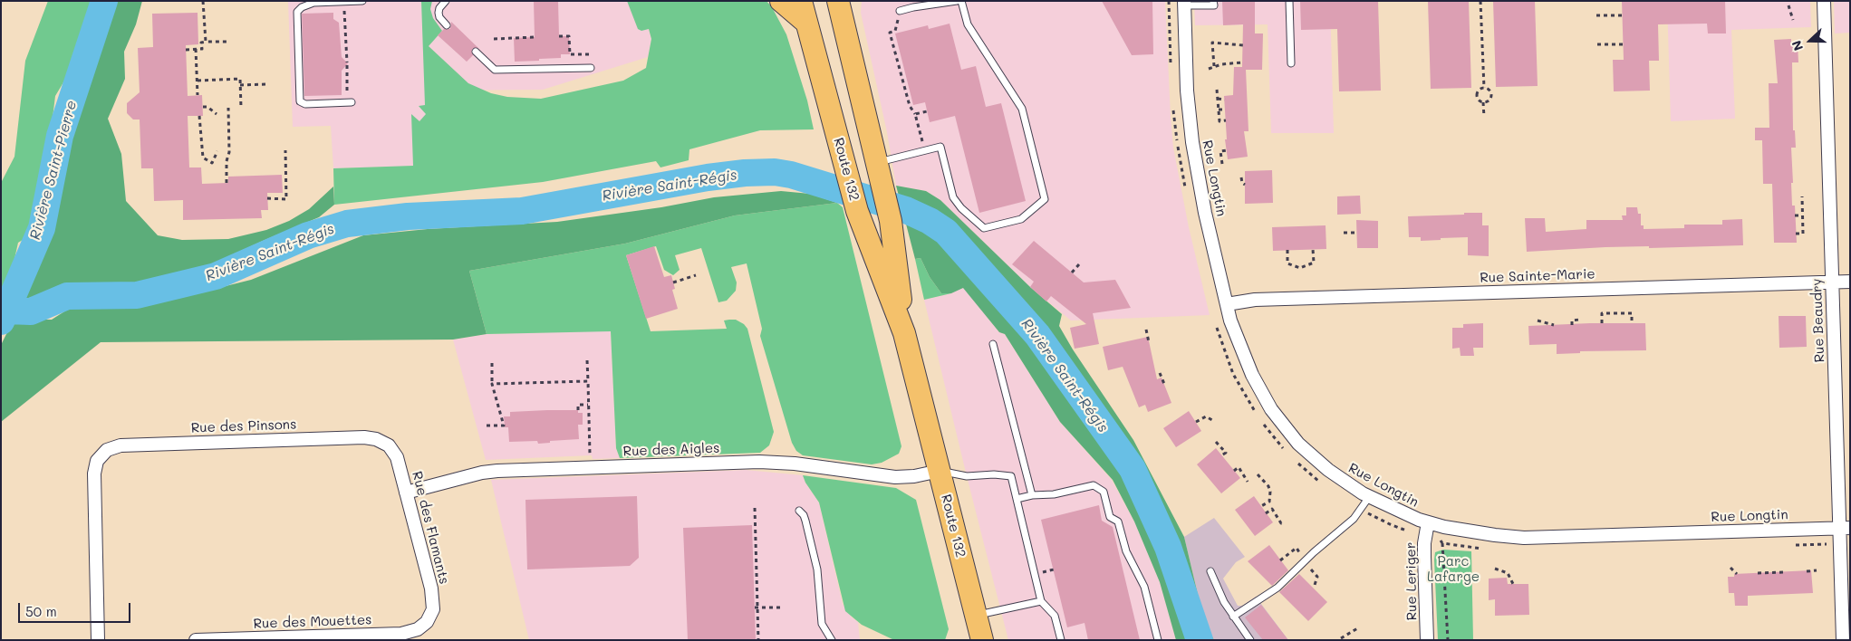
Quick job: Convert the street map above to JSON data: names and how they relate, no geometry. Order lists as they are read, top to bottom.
{
  "streets": {
    "highway": ["Route 132"],
    "street": [
      "Rue Longtin",
      "Rue Sainte-Marie",
      "Rue Beaudry",
      "Rue des Pinsons",
      "Rue des Aigles",
      "Rue des Flamants",
      "Rue Leriger",
      "Rue des Mouettes"
    ]
  },
  "crossings": [
    ["Route 132", "Rue des Aigles"],
    ["Rue Longtin", "Rue Sainte-Marie"],
    ["Rue Longtin", "Rue Beaudry"],
    ["Rue Longtin", "Rue Leriger"],
    ["Rue Sainte-Marie", "Rue Beaudry"],
    ["Rue des Pinsons", "Rue des Flamants"],
    ["Rue des Aigles", "Rue des Flamants"],
    ["Rue des Flamants", "Rue des Mouettes"]
  ],
  "water": ["Rivière Saint-Pierre", "Rivière Saint-Régis"],
  "parks": ["Parc Lafarge"],
  "scale_bar": "50 m",
  "north": "left"
}
